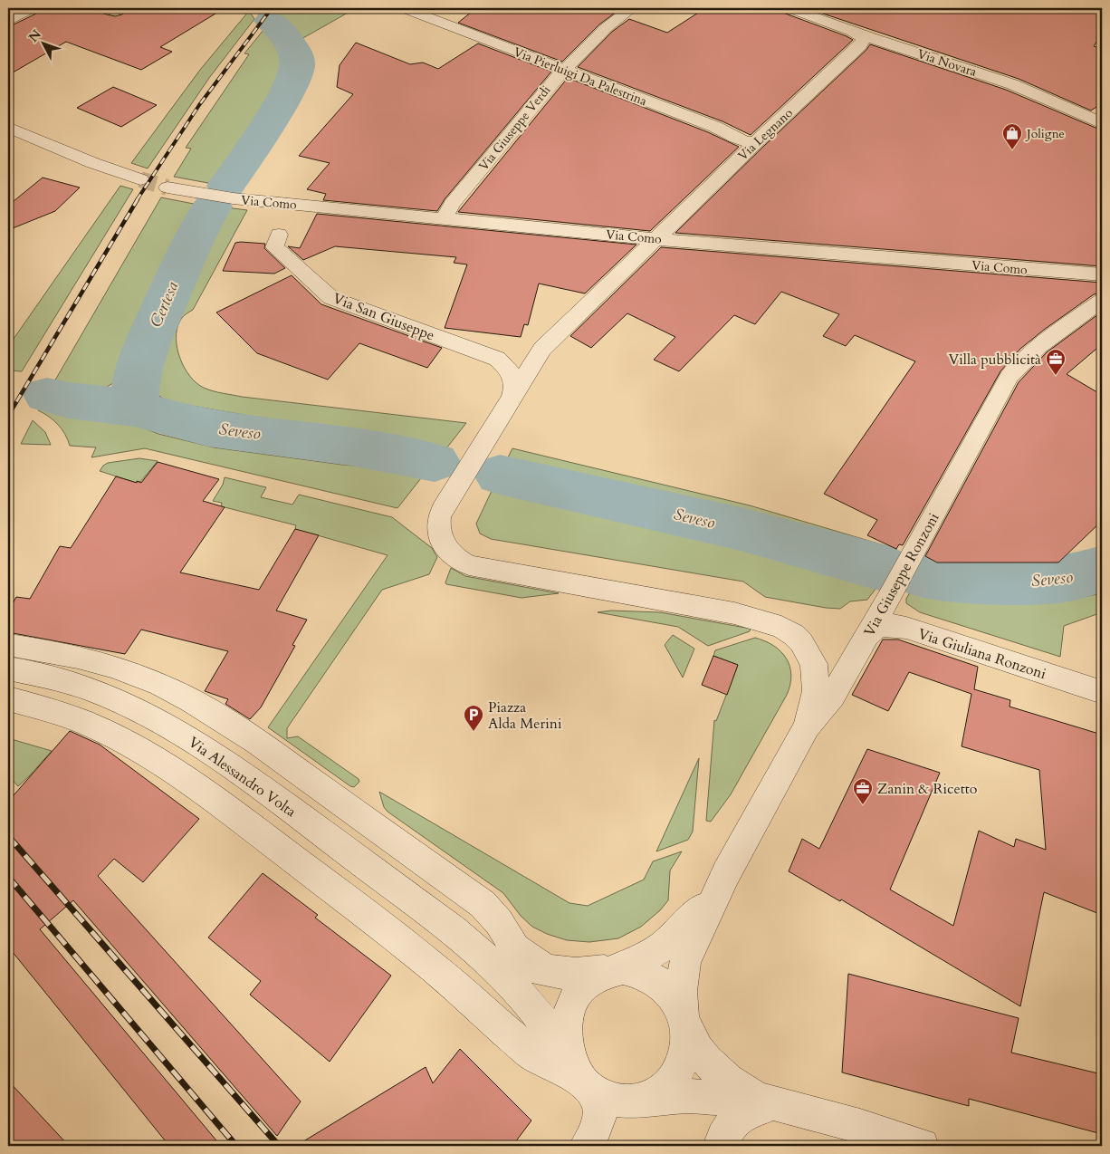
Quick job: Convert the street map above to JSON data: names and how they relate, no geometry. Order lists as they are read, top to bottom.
{
  "streets": {
    "street": [
      "Via Novara",
      "Via Pierluigi Da Palestrina",
      "Via Giuseppe Verdi",
      "Via Legnano",
      "Via Como",
      "Via San Giuseppe",
      "Via Giuseppe Ronzoni",
      "Via Giuliana Ronzoni",
      "Via Alessandro Volta"
    ]
  },
  "crossings": [
    ["Via Novara", "Via Legnano"],
    ["Via Pierluigi Da Palestrina", "Via Giuseppe Verdi"],
    ["Via Pierluigi Da Palestrina", "Via Legnano"],
    ["Via Giuseppe Verdi", "Via Como"],
    ["Via Legnano", "Via Como"],
    ["Via Legnano", "Via San Giuseppe"],
    ["Via Como", "Via San Giuseppe"],
    ["Via Giuseppe Ronzoni", "Via Giuliana Ronzoni"],
    ["Via Giuseppe Ronzoni", "Via Alessandro Volta"]
  ],
  "water": ["Certesa", "Seveso"],
  "places": {
    "shop": ["Joligne"],
    "office": ["Villa pubblicità", "Zanin & Ricetto"],
    "parking": ["Piazza Alda Merini"]
  },
  "north": "top left"
}
